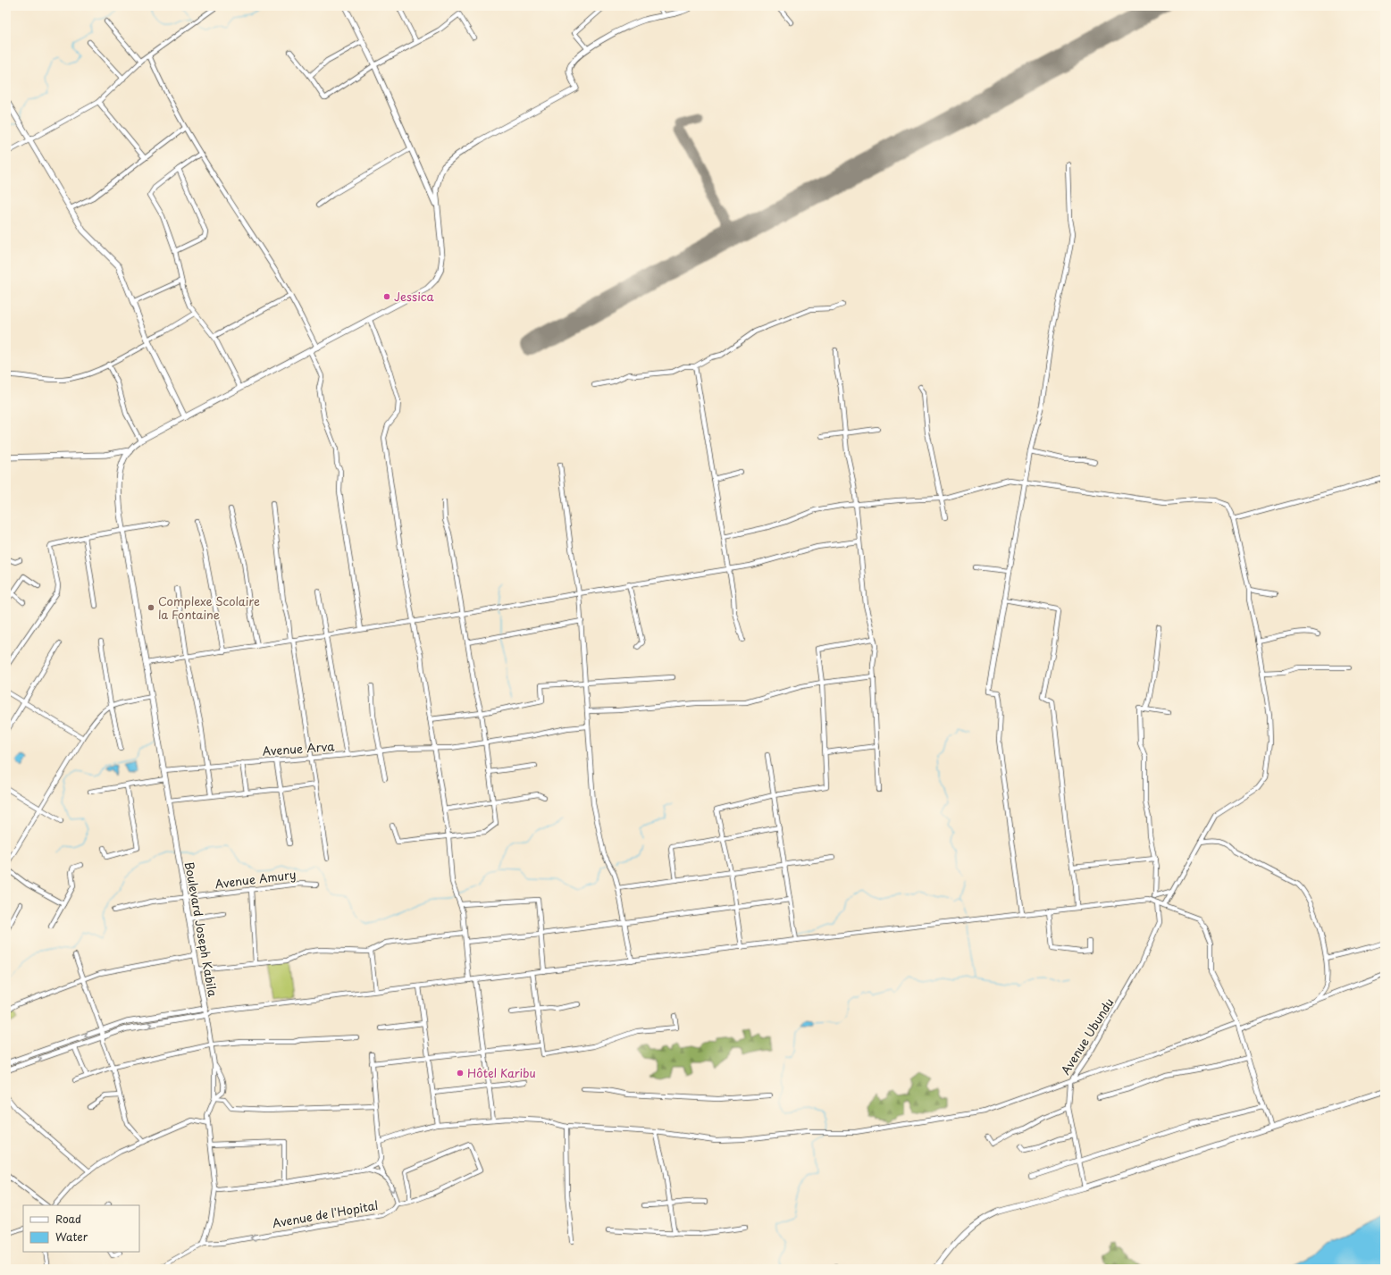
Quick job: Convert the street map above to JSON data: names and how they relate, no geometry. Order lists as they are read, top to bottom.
{
  "streets": {
    "street": [
      "Avenue Arva",
      "Avenue Amury",
      "Boulevard Joseph Kabila",
      "Avenue Ubundu",
      "Avenue de l'Hopital"
    ]
  },
  "crossings": [
    ["Avenue Arva", "Boulevard Joseph Kabila"],
    ["Avenue Amury", "Boulevard Joseph Kabila"]
  ],
  "one_way": ["Avenue de l'Hopital"],
  "places": ["Jessica", "Complexe Scolaire la Fontaine", "Hôtel Karibu"],
  "legend": ["Road", "Water"]
}
